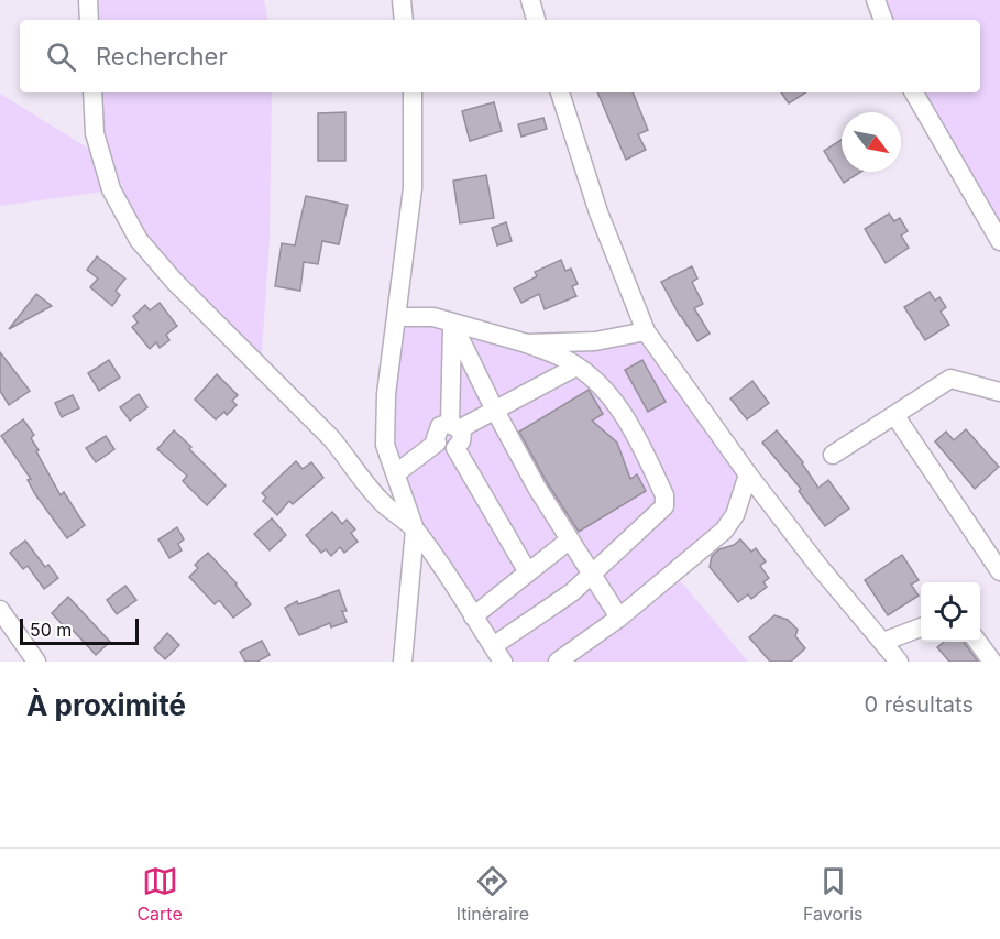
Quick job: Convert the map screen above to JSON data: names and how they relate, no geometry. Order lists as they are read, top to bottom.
{
  "scale_bar": "50 m",
  "north": "bottom right",
  "page": {
    "search": "Rechercher",
    "scale": "50 m",
    "heading": ["À proximité", "0 résultats"],
    "nav": ["Carte", "Itinéraire", "Favoris"]
  }
}
